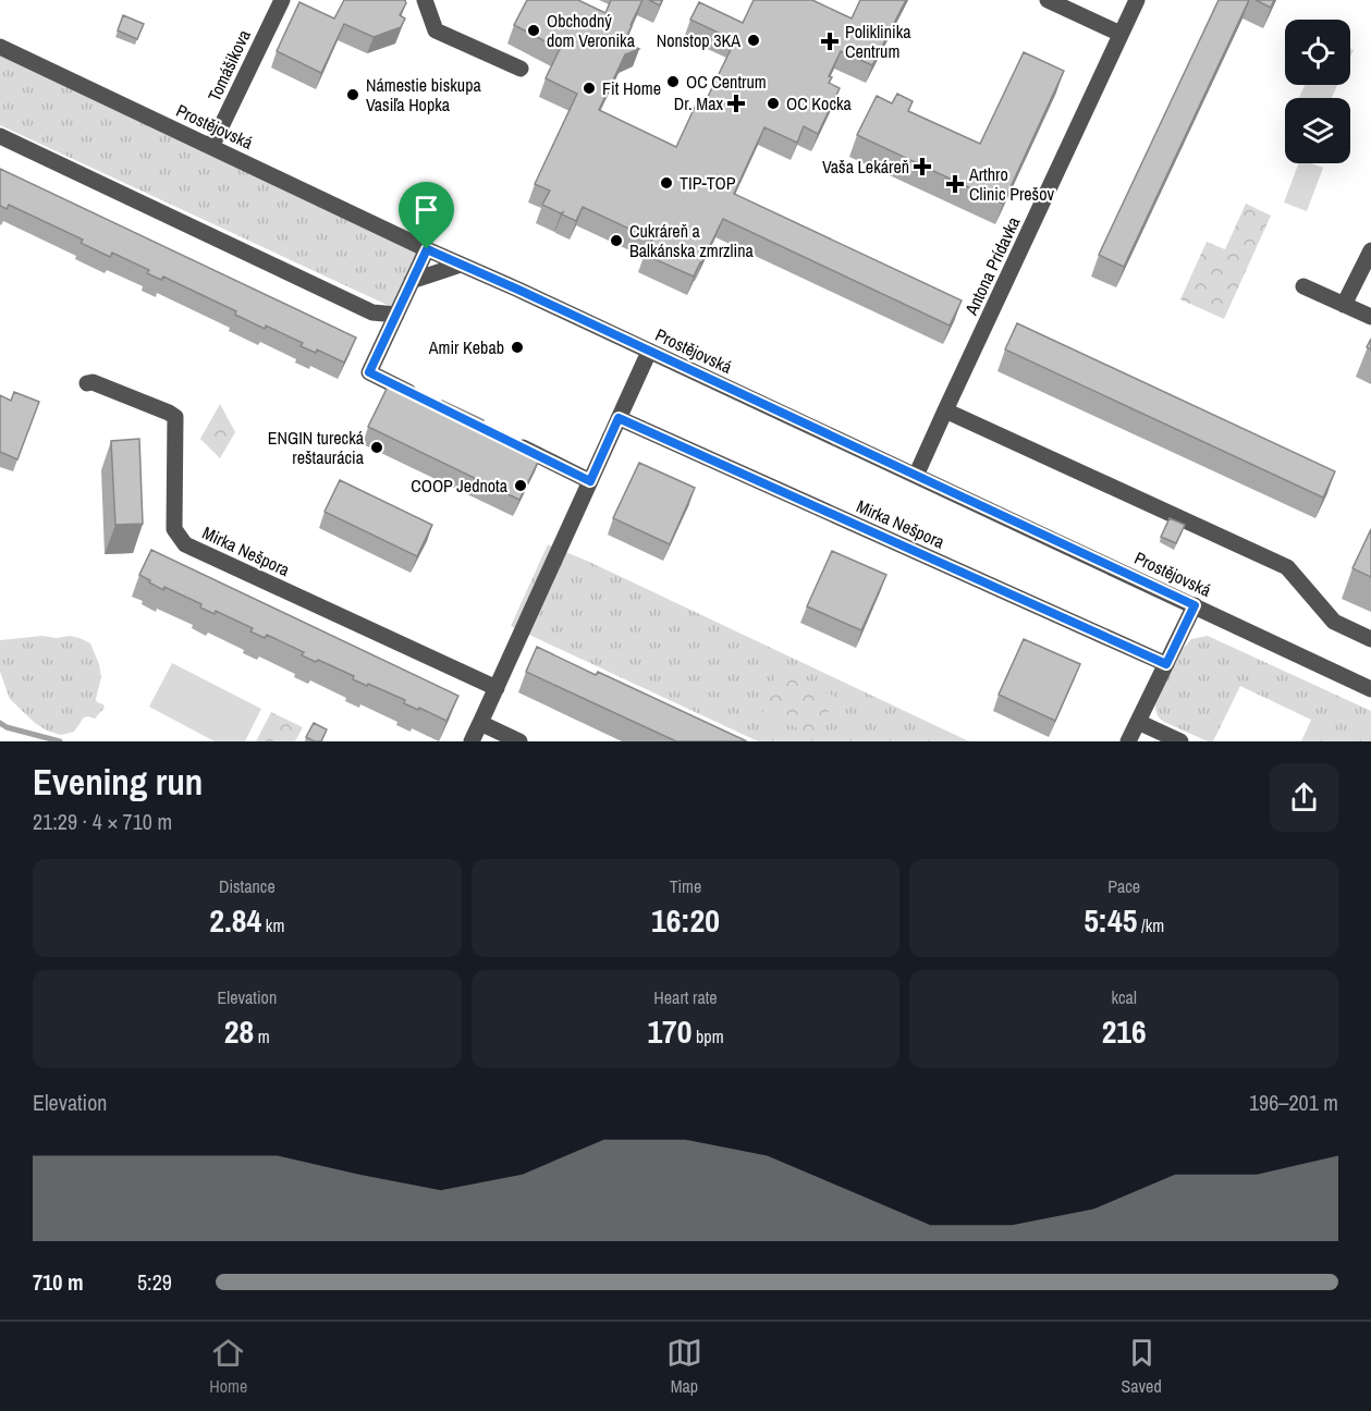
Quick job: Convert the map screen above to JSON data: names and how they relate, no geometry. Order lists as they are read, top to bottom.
{
  "streets": {
    "street": [
      "Tomášikova",
      "Prostějovská",
      "Antona Prídavka",
      "Mirka Nešpora"
    ]
  },
  "crossings": [
    ["Tomášikova", "Prostějovská"],
    ["Prostějovská", "Antona Prídavka"]
  ],
  "places": {
    "other": [
      "Obchodný dom Veronika",
      "Nonstop 3KA",
      "OC Centrum",
      "Fit Home",
      "Námestie biskupa Vasiľa Hopka",
      "OC Kocka",
      "TIP-TOP",
      "Cukráreň a Balkánska zmrzlina",
      "Amir Kebab",
      "ENGIN turecká reštaurácia",
      "COOP Jednota"
    ],
    "health": [
      "Poliklinika Centrum",
      "Dr. Max",
      "Vaša Lekáreň",
      "Arthro Clinic Prešov"
    ]
  },
  "page": {
    "heading": ["Evening run", "21:29 · 4 × 710 m"],
    "stats": [
      ["Distance", "2.84 km"],
      ["Time", "16:20"],
      ["Pace", "5:45 /km"],
      ["Elevation", "28 m"],
      ["Heart rate", "170 bpm"],
      ["kcal", "216"]
    ],
    "chart": ["Elevation", "196–201 m"],
    "list": [
      {
        "name": "710 m",
        "note": "5:29"
      }
    ],
    "tabs": ["Home", "Map", "Saved"]
  }
}
